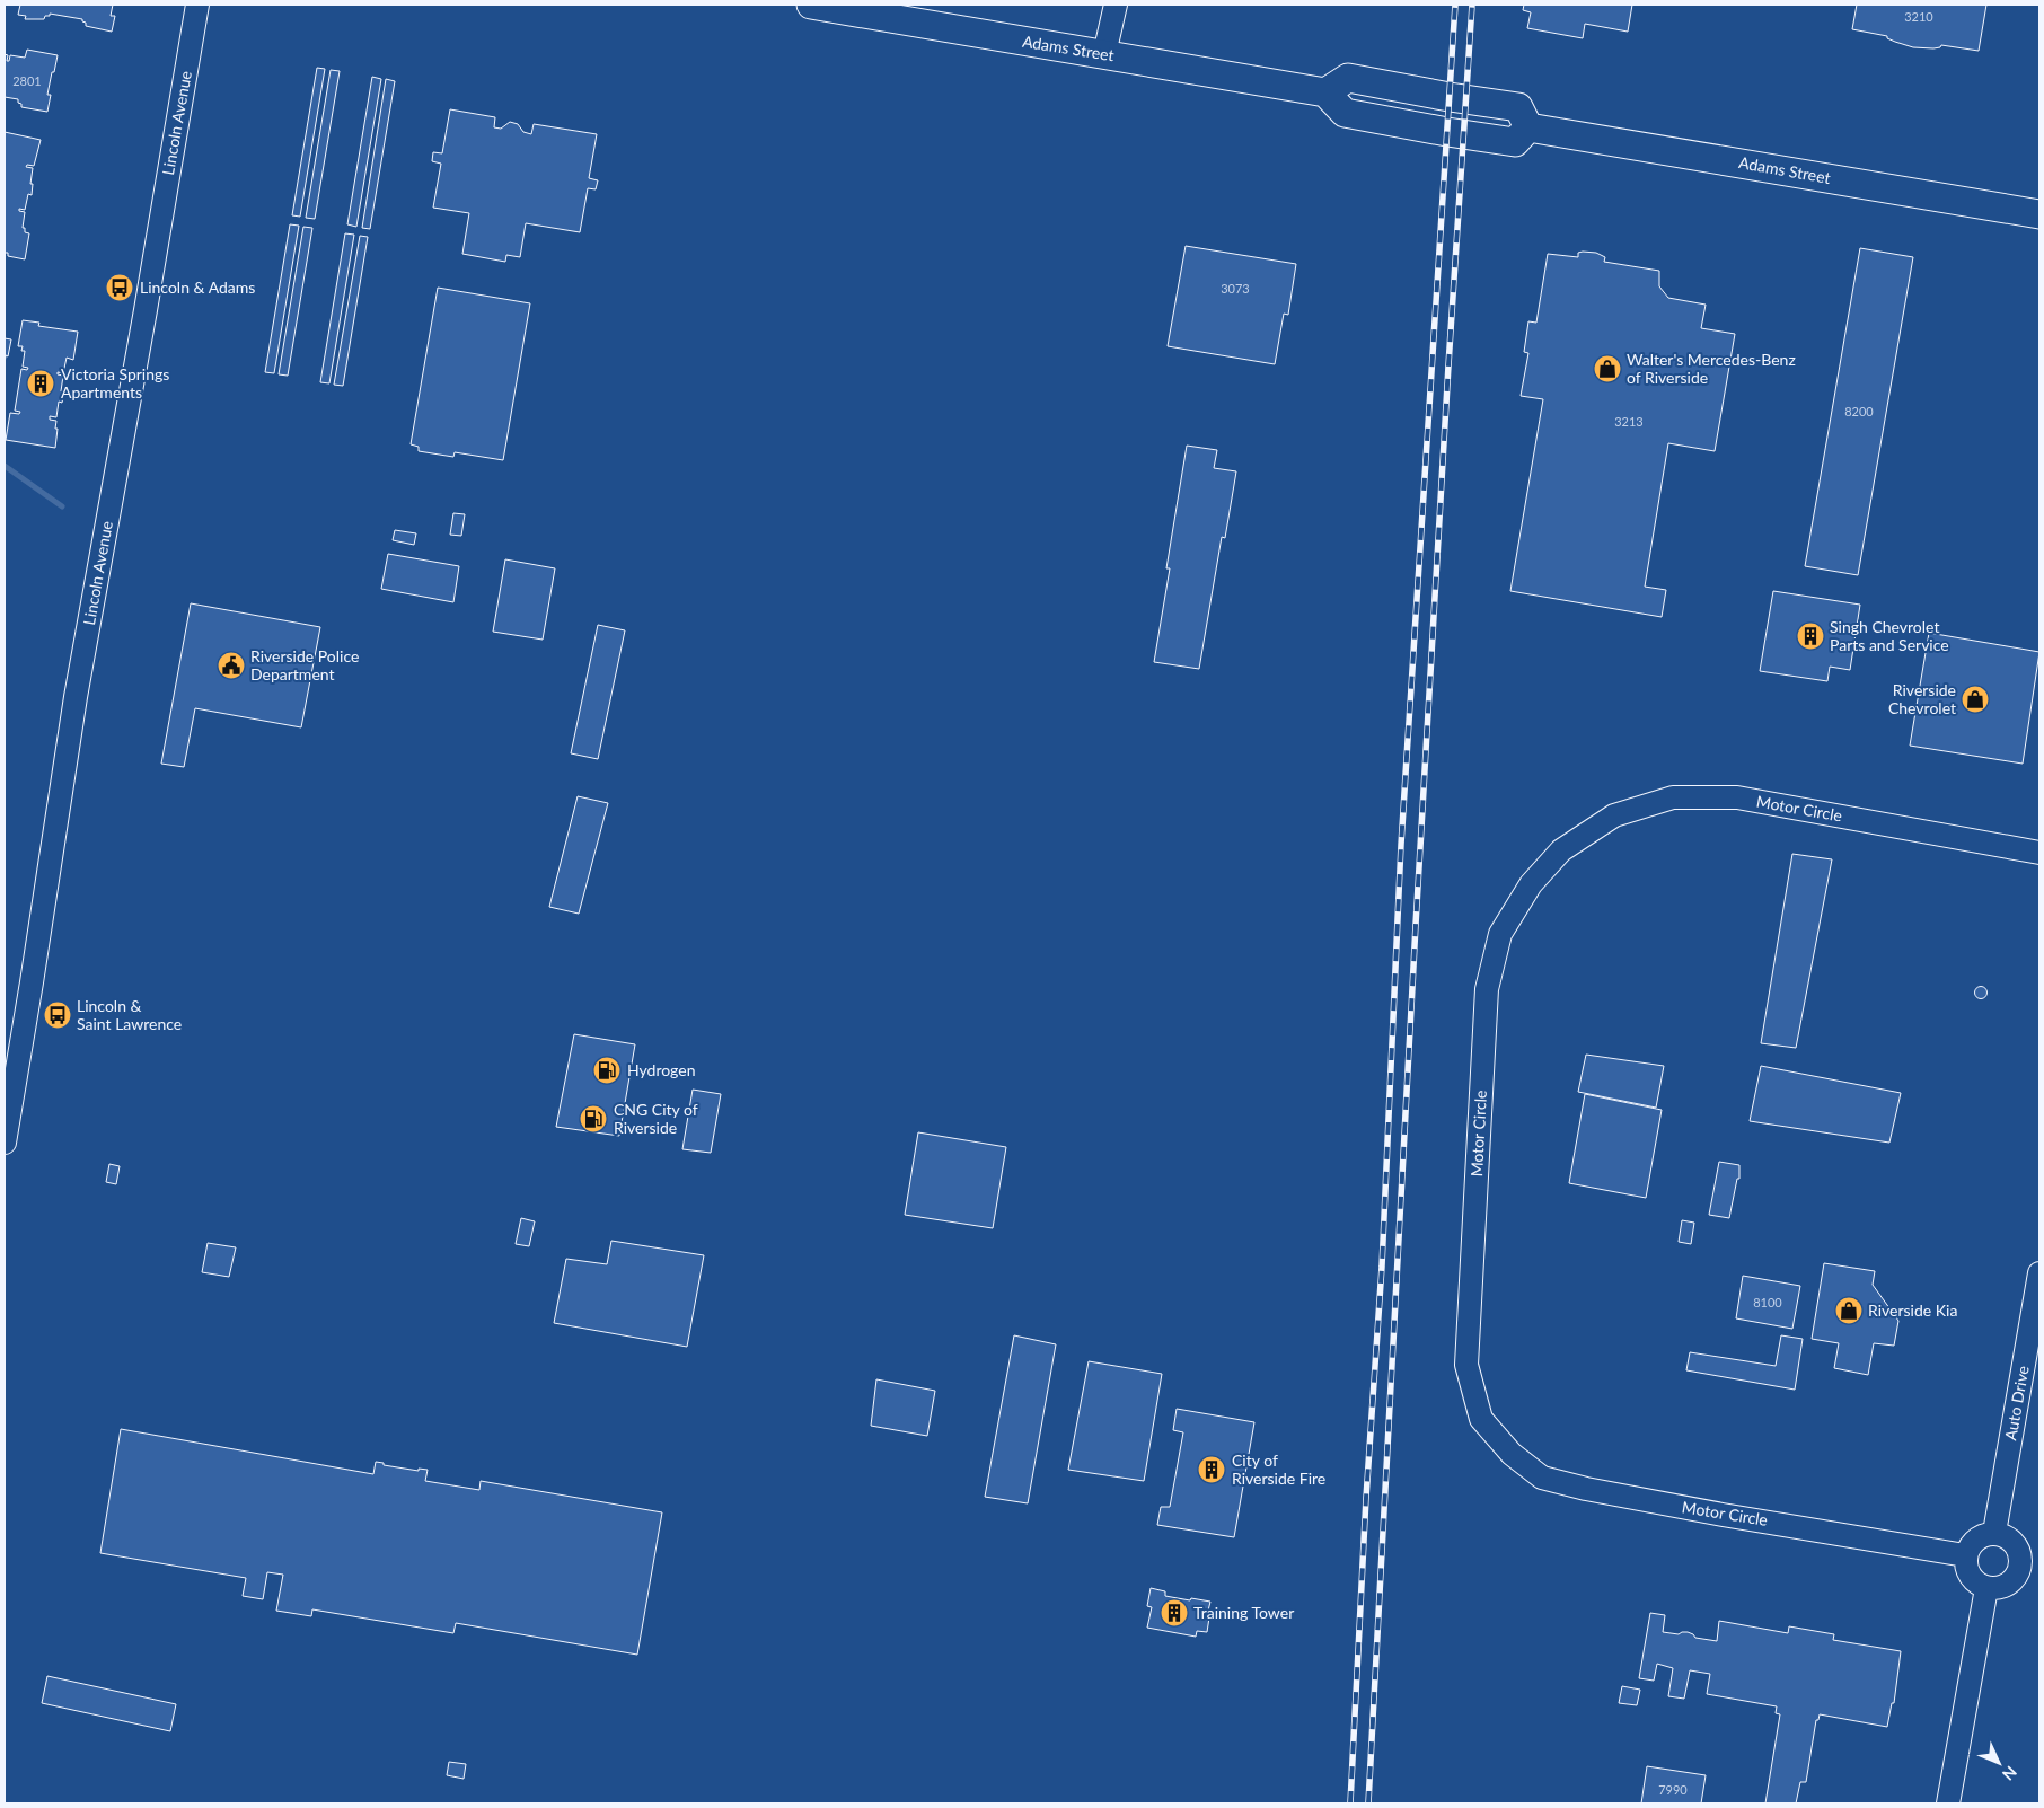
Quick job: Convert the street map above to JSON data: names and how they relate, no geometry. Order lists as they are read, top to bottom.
{
  "streets": {
    "main road": ["Adams Street"],
    "street": ["Lincoln Avenue", "Motor Circle", "Auto Drive"]
  },
  "crossings": [
    ["Motor Circle", "Auto Drive"]
  ],
  "places": {
    "bus stop": ["Lincoln & Adams", "Lincoln & Saint Lawrence"],
    "shop": ["Walter's Mercedes-Benz of Riverside", "Riverside Chevrolet", "Riverside Kia"],
    "building": [
      "Victoria Springs Apartments",
      "Singh Chevrolet Parts and Service",
      "City of Riverside Fire",
      "Training Tower"
    ],
    "public building": ["Riverside Police Department"],
    "fuel station": ["Hydrogen", "CNG City of Riverside"]
  },
  "house_numbers": [
    "3210",
    "2801",
    "3073",
    "8200",
    "3213",
    "8100",
    "7990"
  ],
  "north": "bottom right"
}
